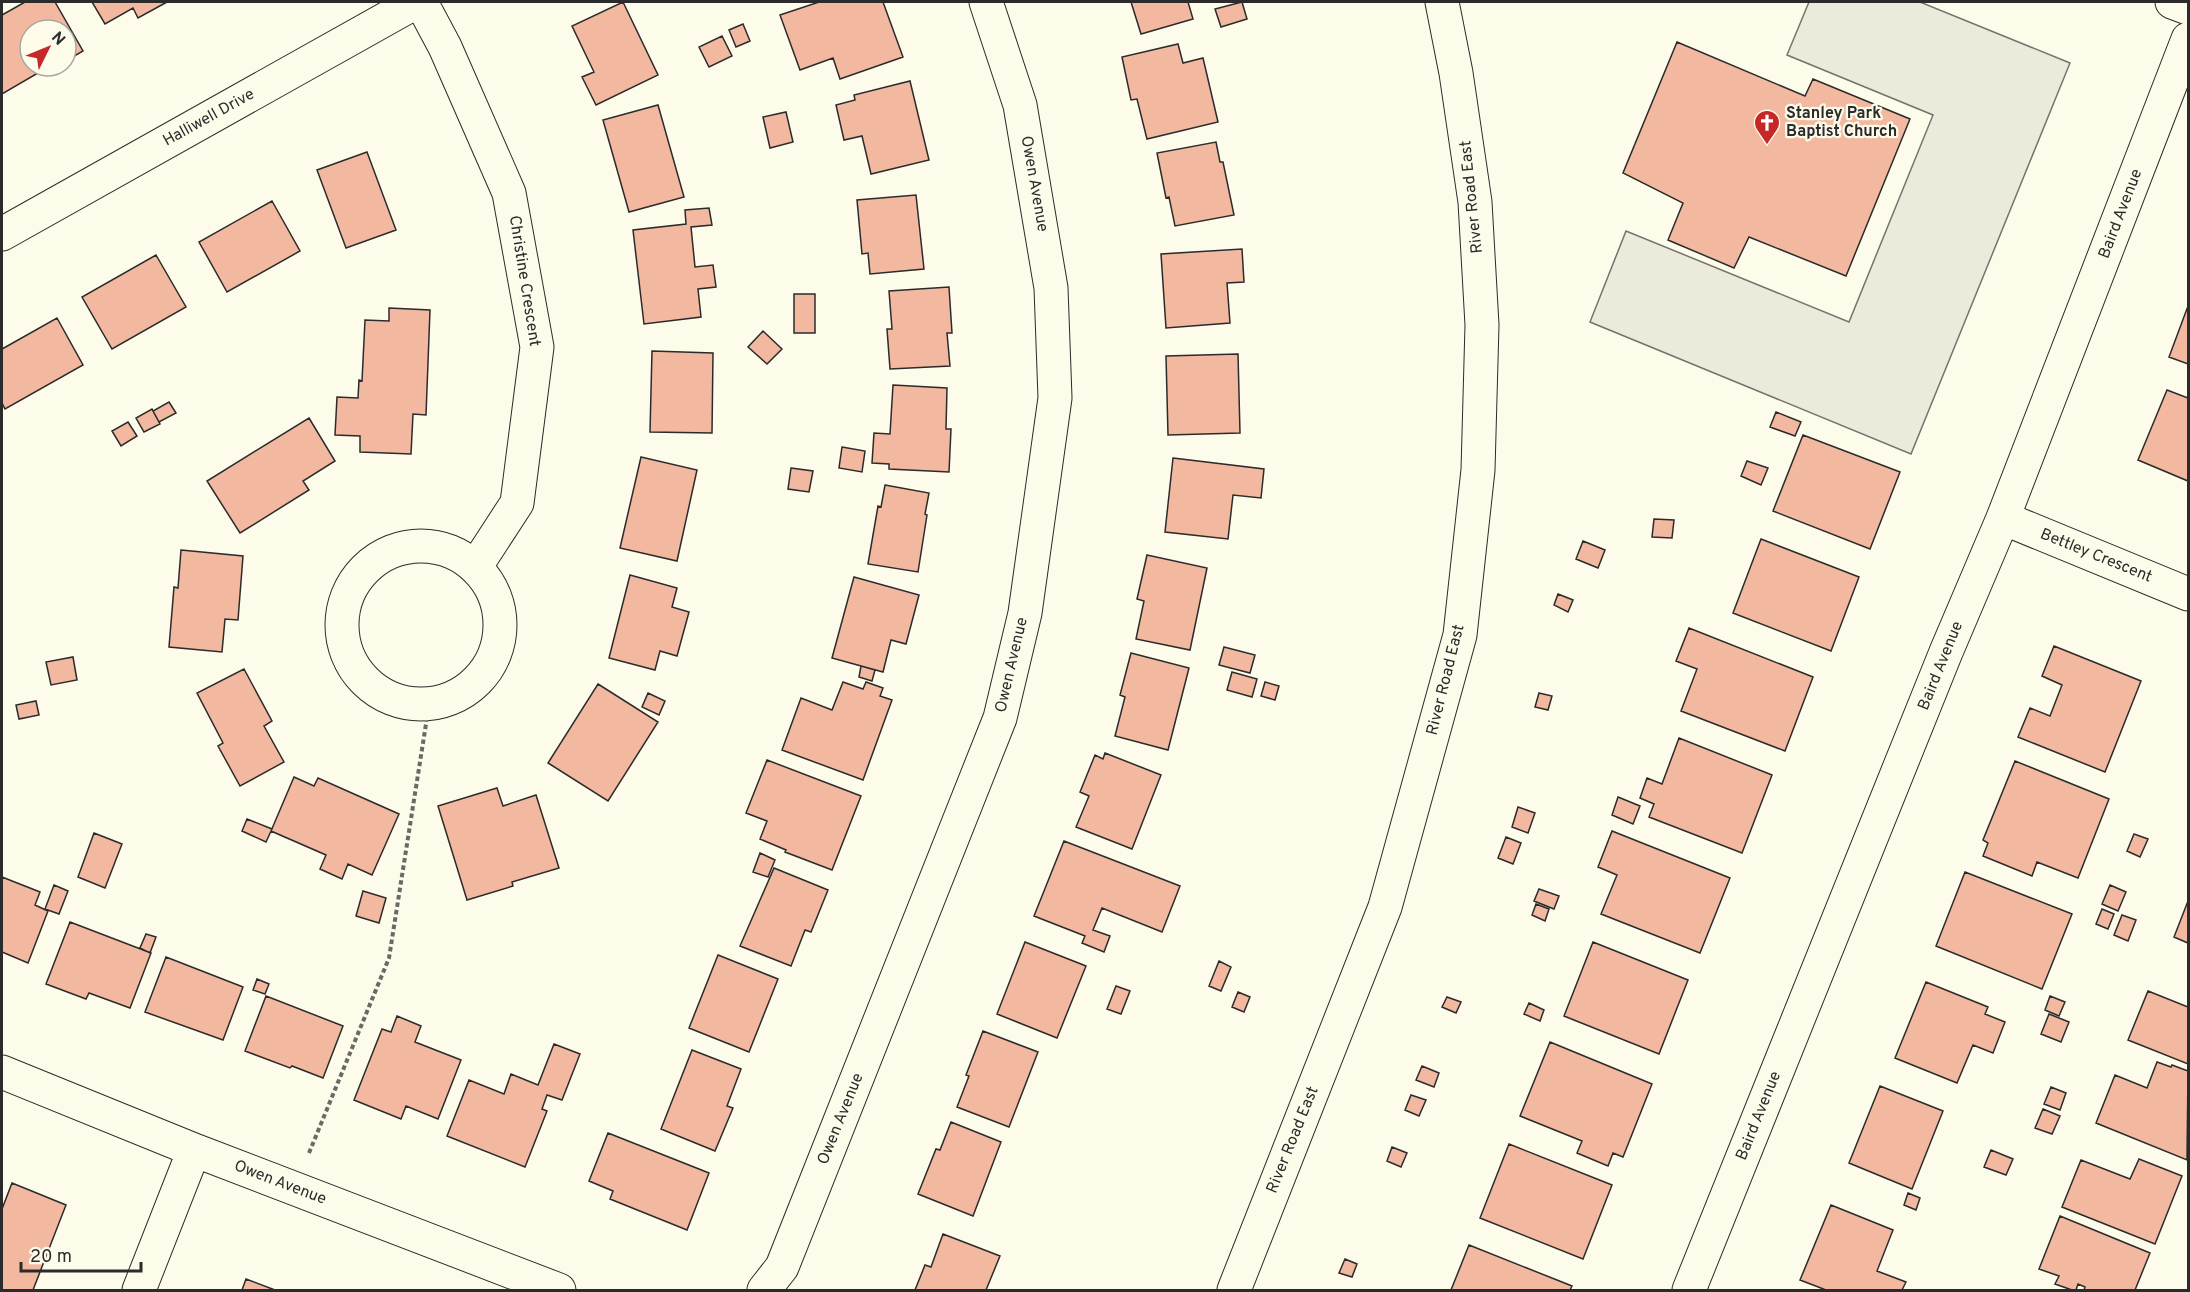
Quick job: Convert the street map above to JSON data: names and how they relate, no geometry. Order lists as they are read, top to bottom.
{
  "streets": {
    "street": [
      "Halliwell Drive",
      "Owen Avenue",
      "River Road East",
      "Baird Avenue",
      "Christine Crescent",
      "Bettley Crescent"
    ]
  },
  "crossings": [
    ["Baird Avenue", "Bettley Crescent"]
  ],
  "places": {
    "church": ["Stanley Park Baptist Church"]
  },
  "scale_bar": "20 m",
  "north": "top right"
}
